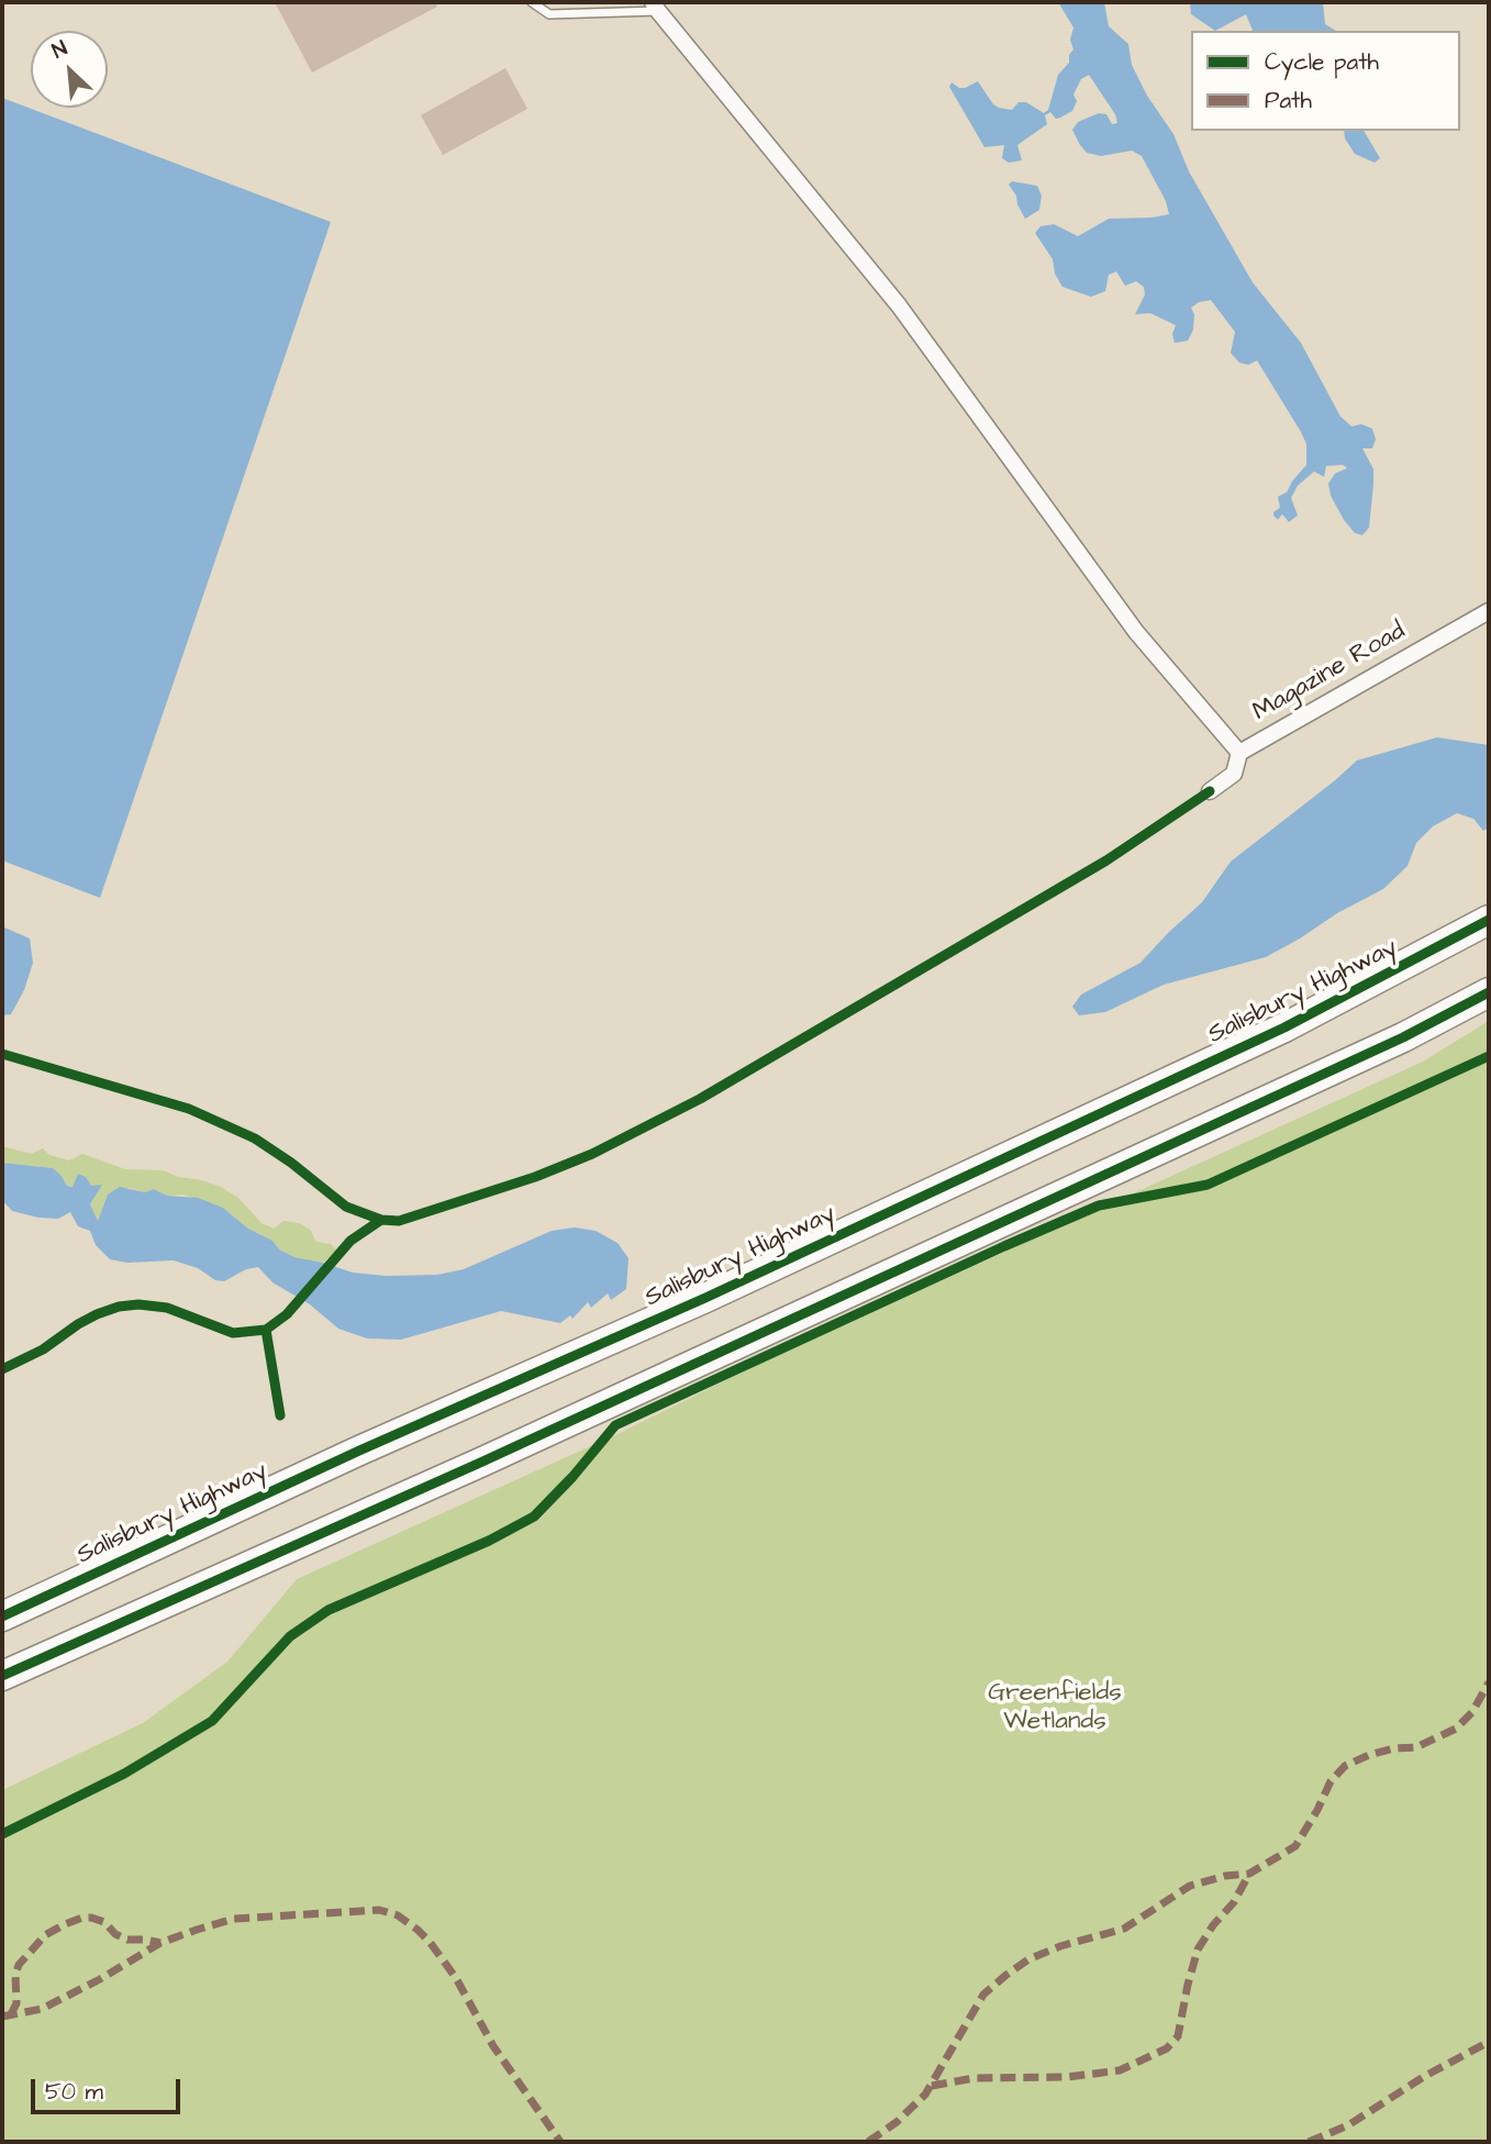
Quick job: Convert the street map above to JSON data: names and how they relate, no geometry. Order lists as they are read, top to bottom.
{
  "streets": {
    "highway": ["Salisbury Highway"],
    "street": ["Magazine Road"]
  },
  "parks": ["Greenfields Wetlands"],
  "legend": ["Cycle path", "Path"],
  "scale_bar": "50 m",
  "north": "top left"
}
